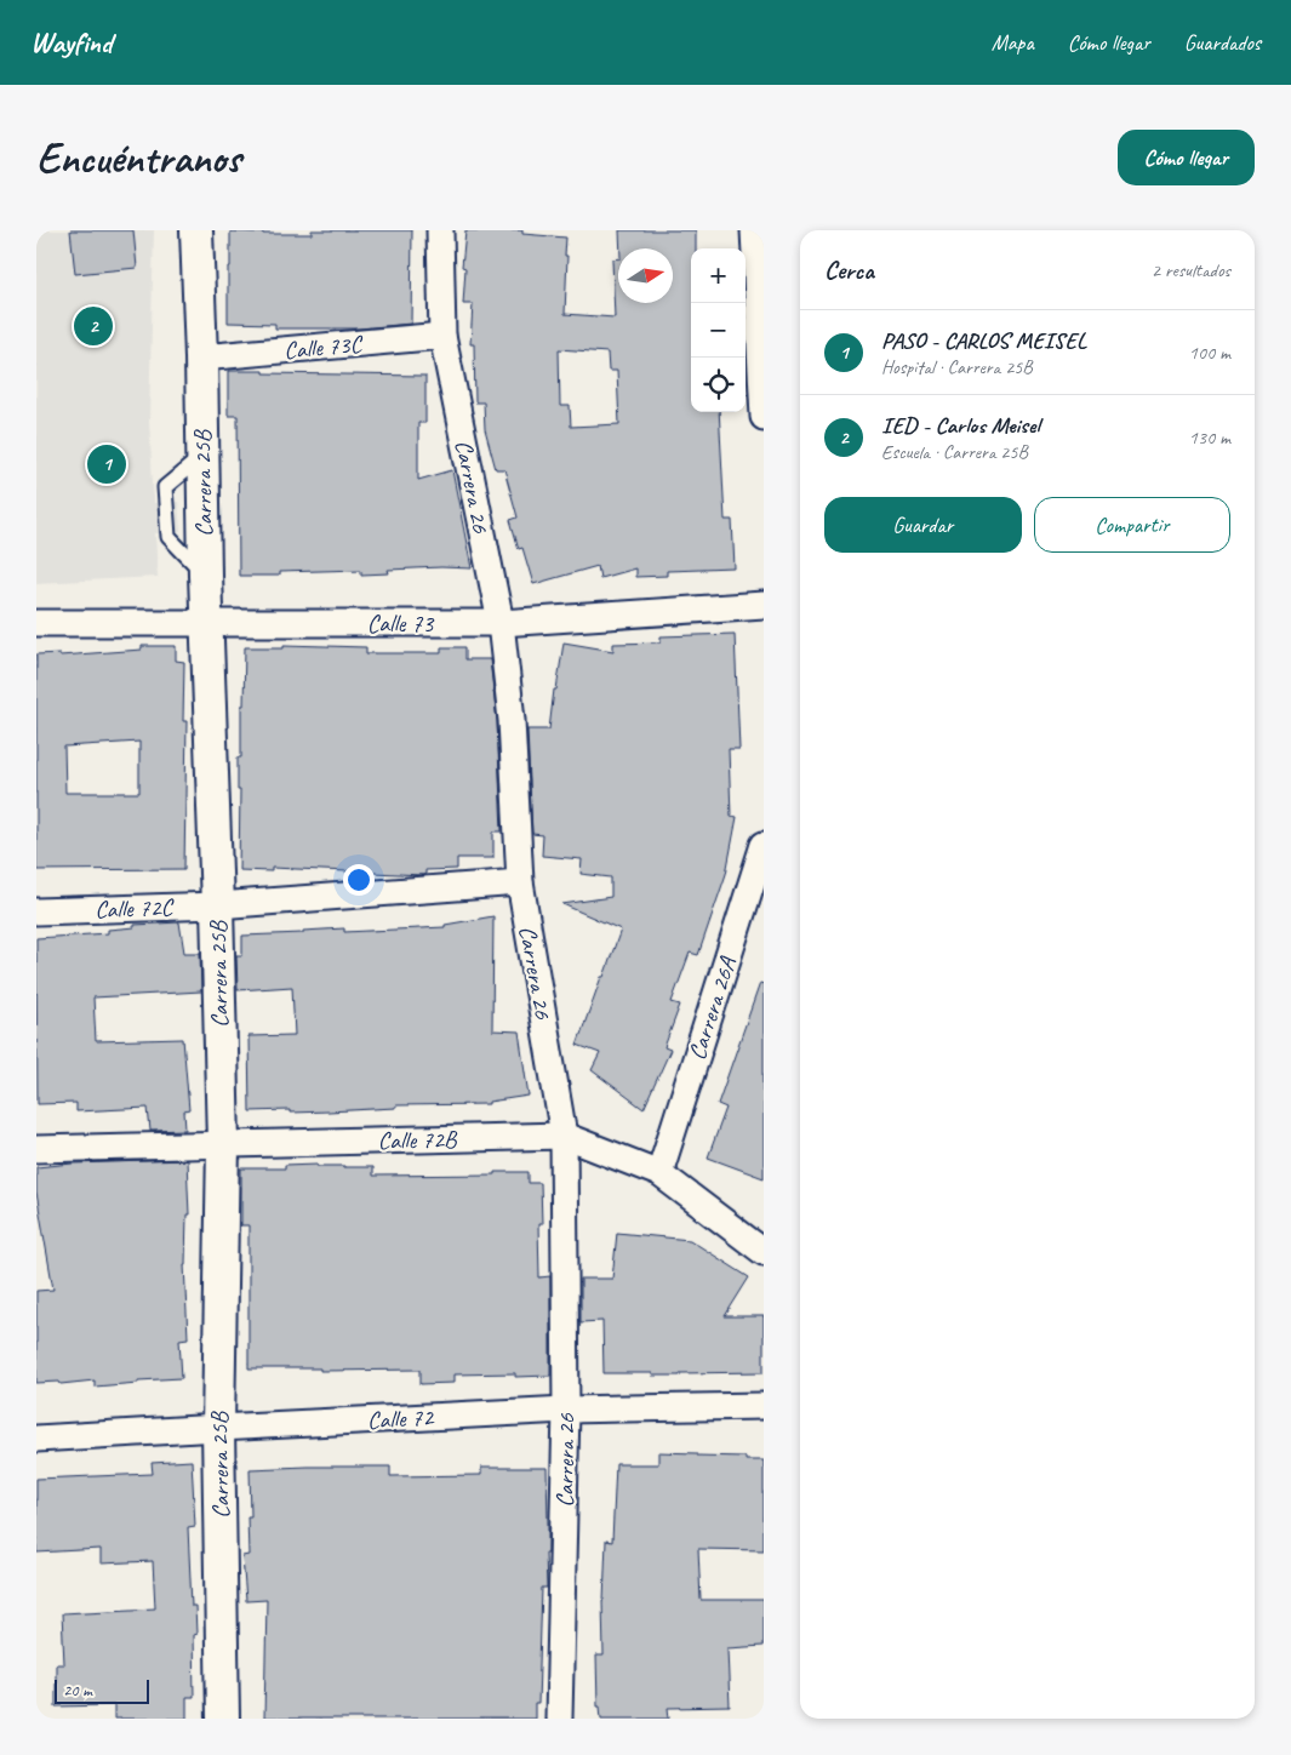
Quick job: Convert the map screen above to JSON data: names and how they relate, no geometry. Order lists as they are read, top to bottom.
{
  "streets": {
    "street": [
      "Calle 73C",
      "Carrera 25B",
      "Carrera 26",
      "Calle 73",
      "Calle 72C",
      "Carrera 26A",
      "Calle 72B",
      "Calle 72"
    ]
  },
  "crossings": [
    ["Calle 73C", "Carrera 25B"],
    ["Calle 73C", "Carrera 26"],
    ["Carrera 25B", "Calle 73"],
    ["Carrera 25B", "Calle 72C"],
    ["Carrera 25B", "Calle 72B"],
    ["Carrera 25B", "Calle 72"],
    ["Carrera 26", "Calle 73"],
    ["Carrera 26", "Calle 72C"],
    ["Carrera 26", "Calle 72B"],
    ["Carrera 26", "Calle 72"],
    ["Carrera 26A", "Calle 72B"]
  ],
  "scale_bar": "20 m",
  "north": "right",
  "page": {
    "header": "Wayfind",
    "nav": ["Mapa", "Cómo llegar", "Guardados"],
    "buttons": [
      "Cómo llegar",
      ["Guardar", "Compartir"]
    ],
    "title": "Encuéntranos",
    "heading": ["Cerca", "2 resultados"],
    "map_buttons": ["+", "−"],
    "pins": ["2", "1"],
    "list": [
      {
        "mark": "1",
        "name": "PASO - CARLOS MEISEL",
        "note": "Hospital · Carrera 25B",
        "value": "100 m"
      },
      {
        "mark": "2",
        "name": "IED - Carlos Meisel",
        "note": "Escuela · Carrera 25B",
        "value": "130 m"
      }
    ],
    "scale": "20 m"
  }
}
